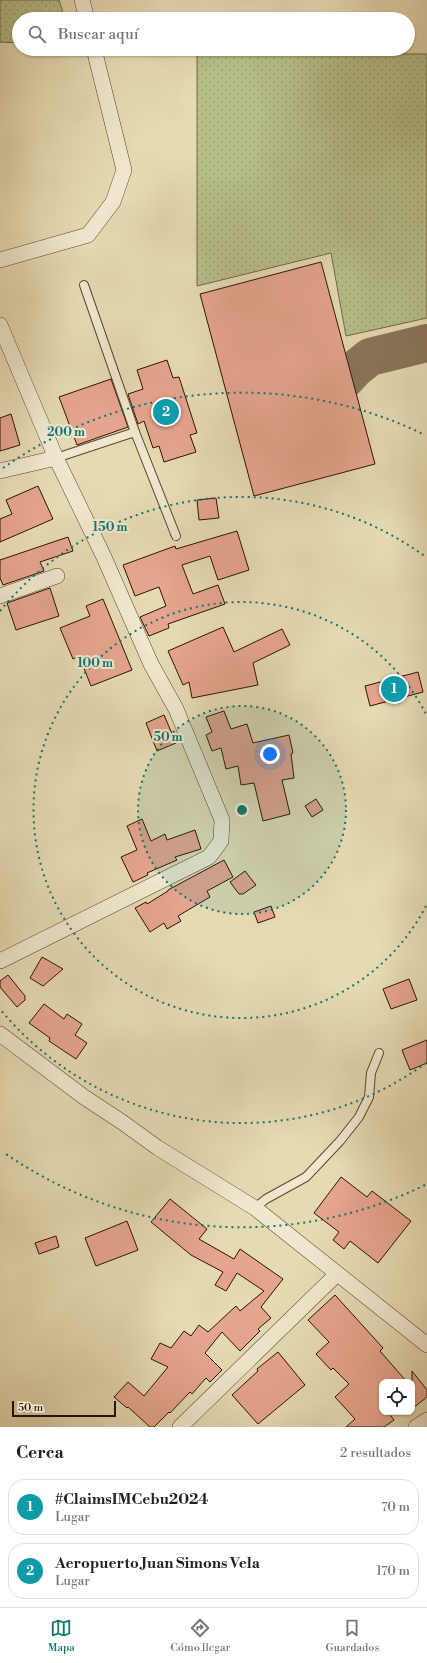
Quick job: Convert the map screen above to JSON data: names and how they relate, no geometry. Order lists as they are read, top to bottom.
{
  "scale_bar": "50 m",
  "page": {
    "search": "Buscar aquí",
    "pins": ["2", "1"],
    "scale": "50 m",
    "heading": ["Cerca", "2 resultados"],
    "list": [
      {
        "mark": "1",
        "name": "#ClaimsIMCebu2024",
        "note": "Lugar",
        "value": "70 m"
      },
      {
        "mark": "2",
        "name": "Aeropuerto Juan Simons Vela",
        "note": "Lugar",
        "value": "170 m"
      }
    ],
    "nav": ["Mapa", "Cómo llegar", "Guardados"]
  },
  "rings": [
    "200 m",
    "150 m",
    "100 m",
    "50 m"
  ]
}
